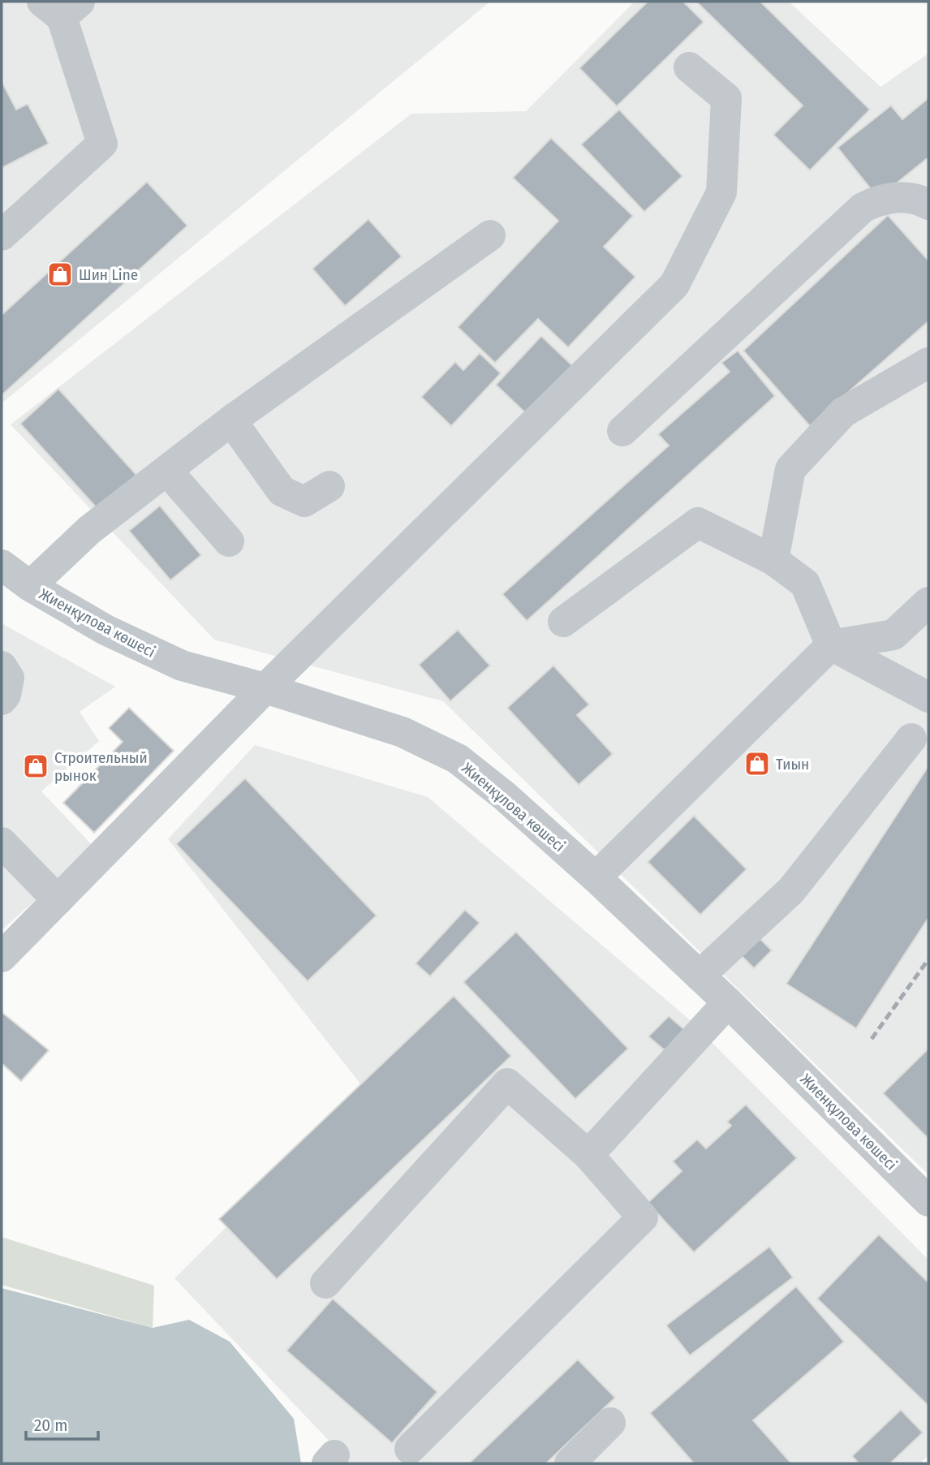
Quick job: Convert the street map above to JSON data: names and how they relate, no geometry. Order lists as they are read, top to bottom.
{
  "streets": {
    "street": ["Жиенқұлова көшесі"]
  },
  "places": {
    "shop": ["Шин Line", "Тиын", "Строительный рынок"]
  },
  "scale_bar": "20 m"
}
